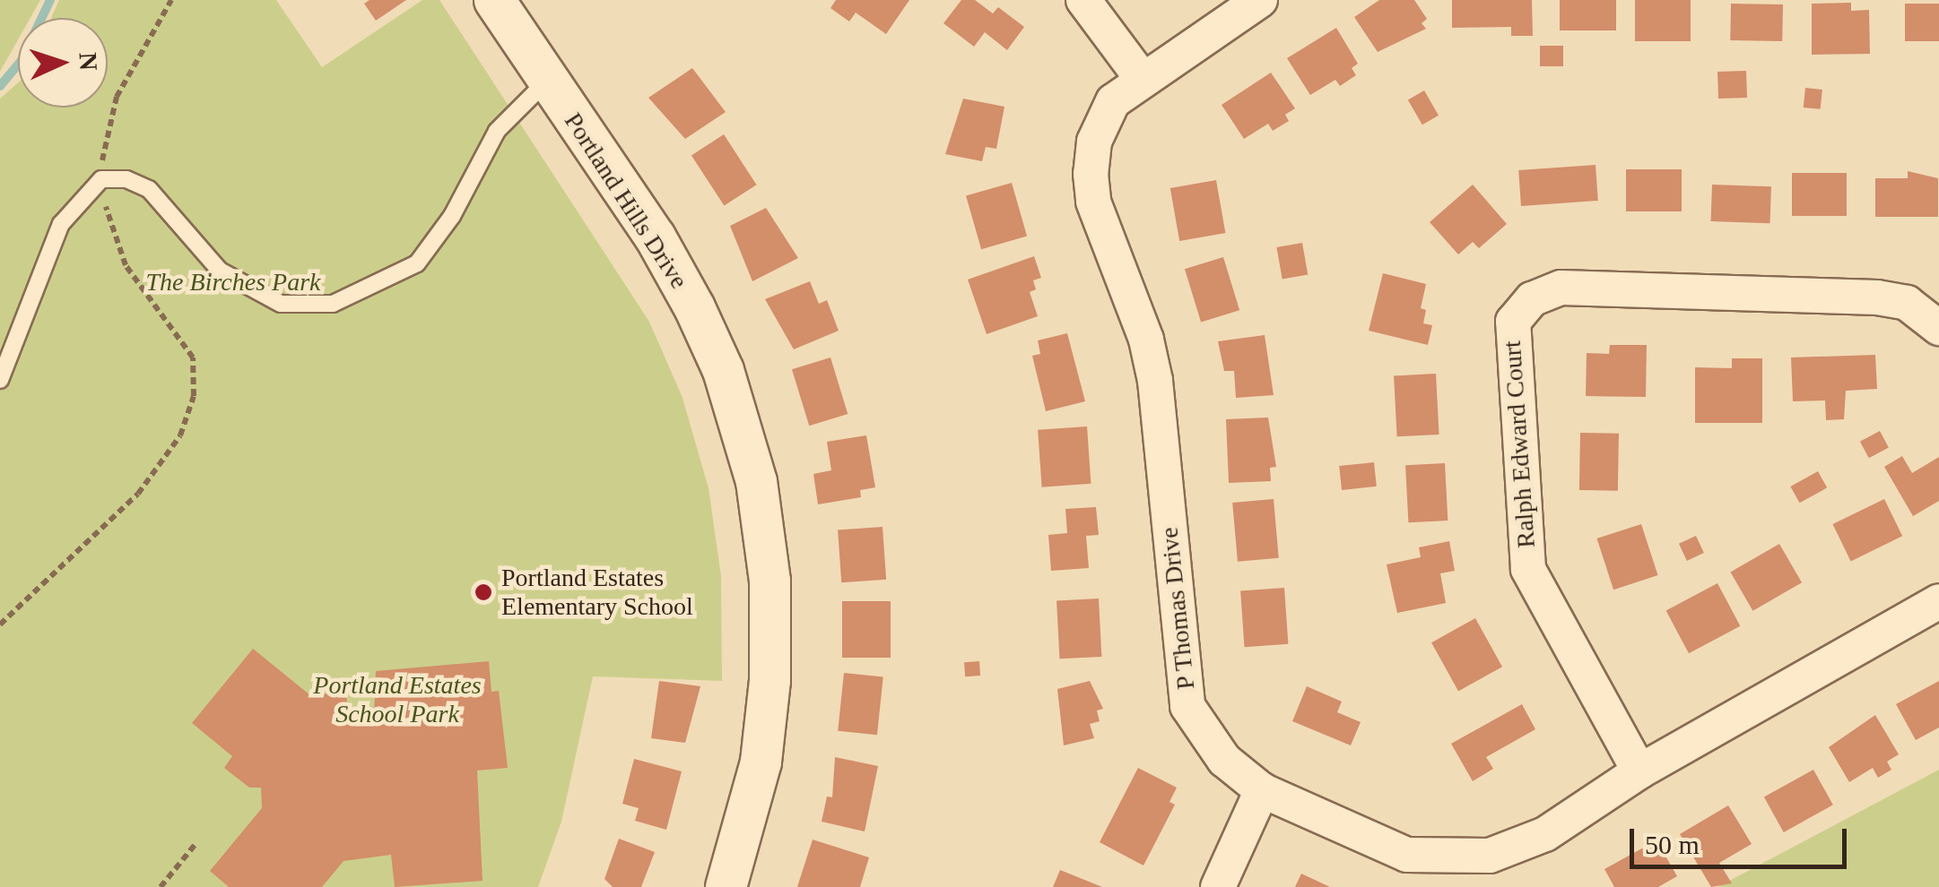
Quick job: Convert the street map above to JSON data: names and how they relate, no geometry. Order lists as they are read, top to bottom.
{
  "streets": {
    "street": ["Portland Hills Drive", "Ralph Edward Court", "P Thomas Drive"]
  },
  "crossings": [
    ["Ralph Edward Court", "P Thomas Drive"]
  ],
  "parks": ["The Birches Park", "Portland Estates School Park"],
  "places": ["Portland Estates Elementary School"],
  "scale_bar": "50 m",
  "north": "right"
}
